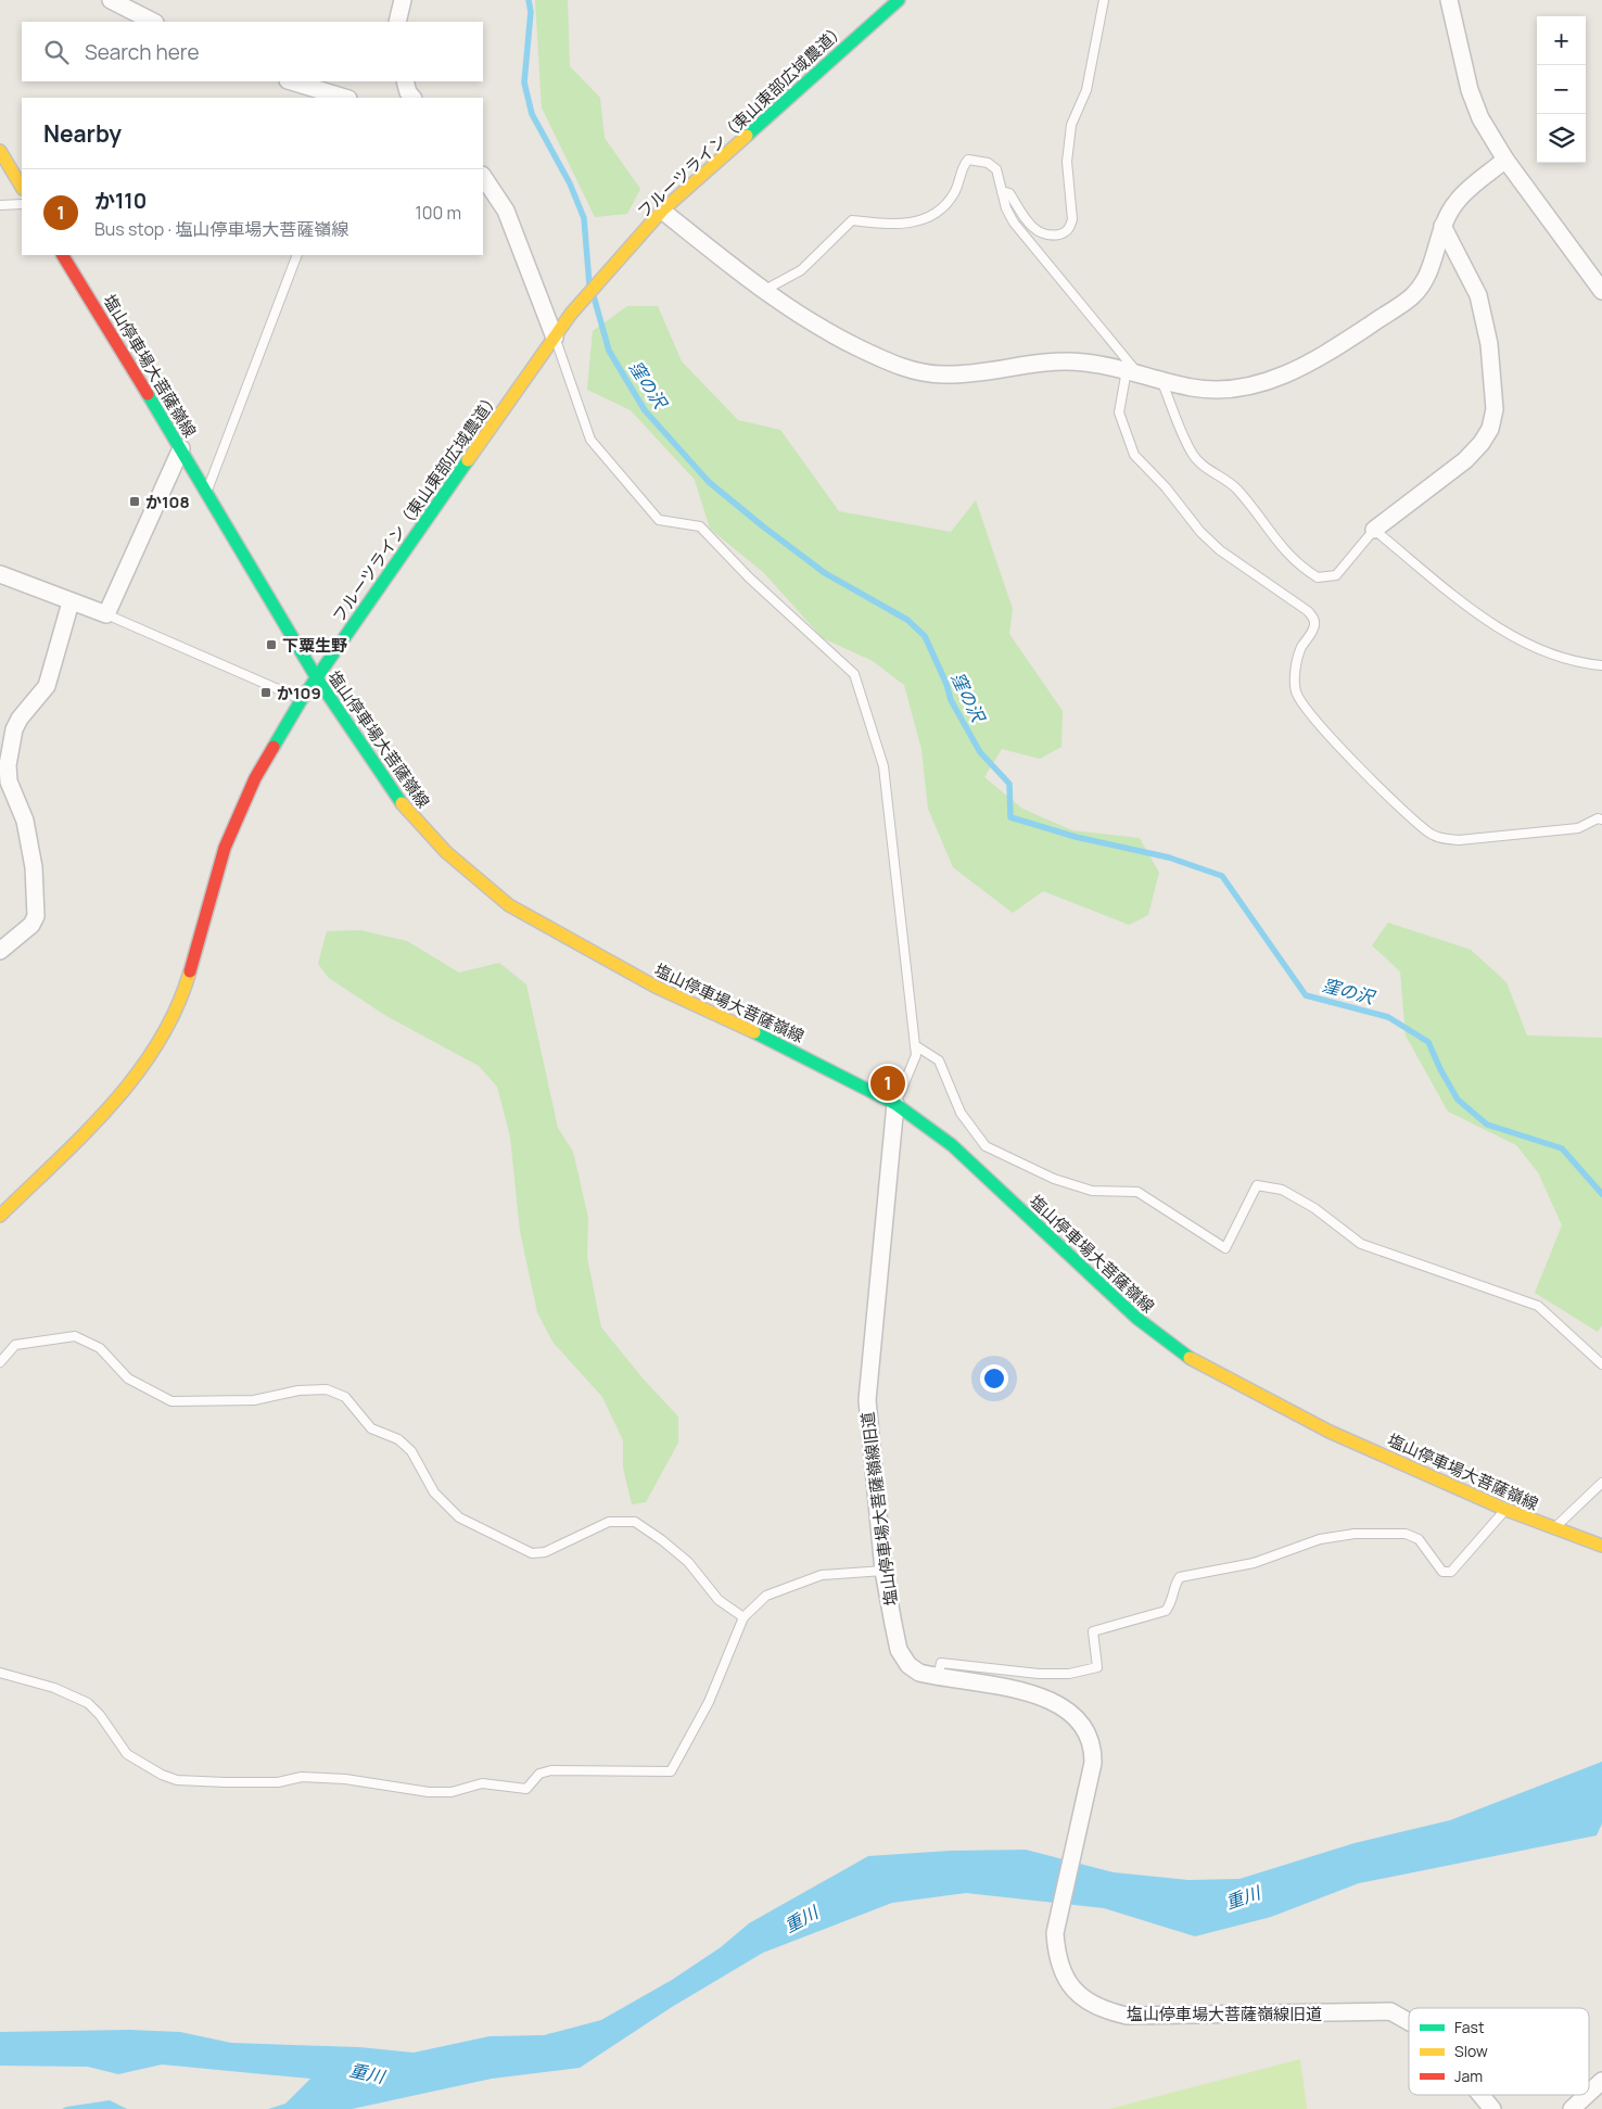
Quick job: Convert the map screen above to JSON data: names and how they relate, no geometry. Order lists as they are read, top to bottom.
{
  "streets": {
    "main road": ["フルーツライン（東山東部広域農道）", "塩山停車場大菩薩嶺線"],
    "street": ["塩山停車場大菩薩嶺線旧道"]
  },
  "crossings": [
    ["フルーツライン（東山東部広域農道）", "塩山停車場大菩薩嶺線"],
    ["塩山停車場大菩薩嶺線", "塩山停車場大菩薩嶺線旧道"]
  ],
  "water": ["窪の沢", "重川"],
  "places": {
    "transit": ["か108", "下粟生野", "か109"]
  },
  "legend": ["Fast", "Slow", "Jam"],
  "page": {
    "map_buttons": ["+", "−"],
    "search": "Search here",
    "heading": "Nearby",
    "list": [
      {
        "mark": "1",
        "name": "か110",
        "note": "Bus stop · 塩山停車場大菩薩嶺線",
        "value": "100 m"
      }
    ],
    "pins": "1"
  }
}
